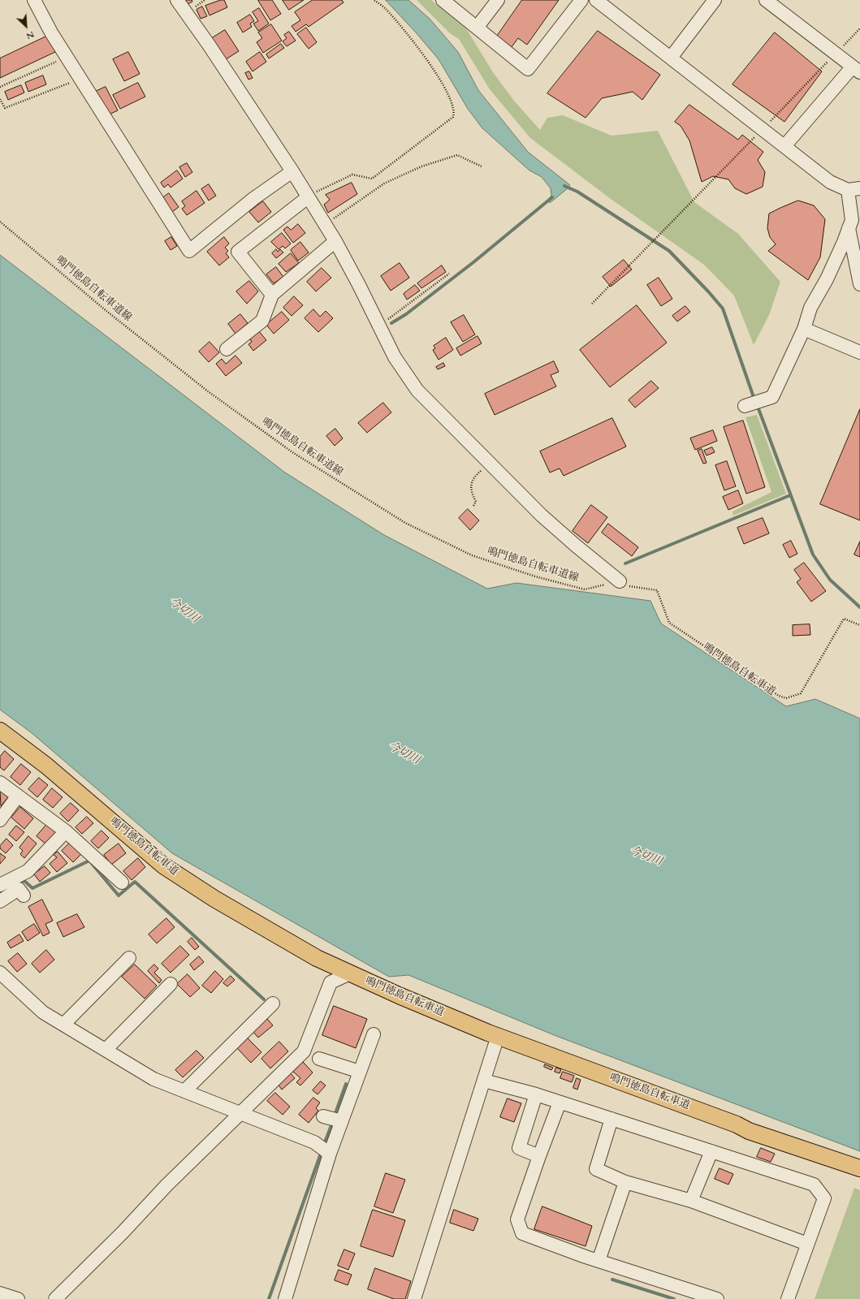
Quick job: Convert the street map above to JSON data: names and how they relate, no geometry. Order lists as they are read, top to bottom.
{
  "streets": {
    "main road": ["鳴門徳島自転車道"],
    "path": ["鳴門徳島自転車道線"]
  },
  "crossings": [
    ["鳴門徳島自転車道線", "鳴門徳島自転車道"]
  ],
  "water": ["今切川"],
  "north": "bottom right"
}
